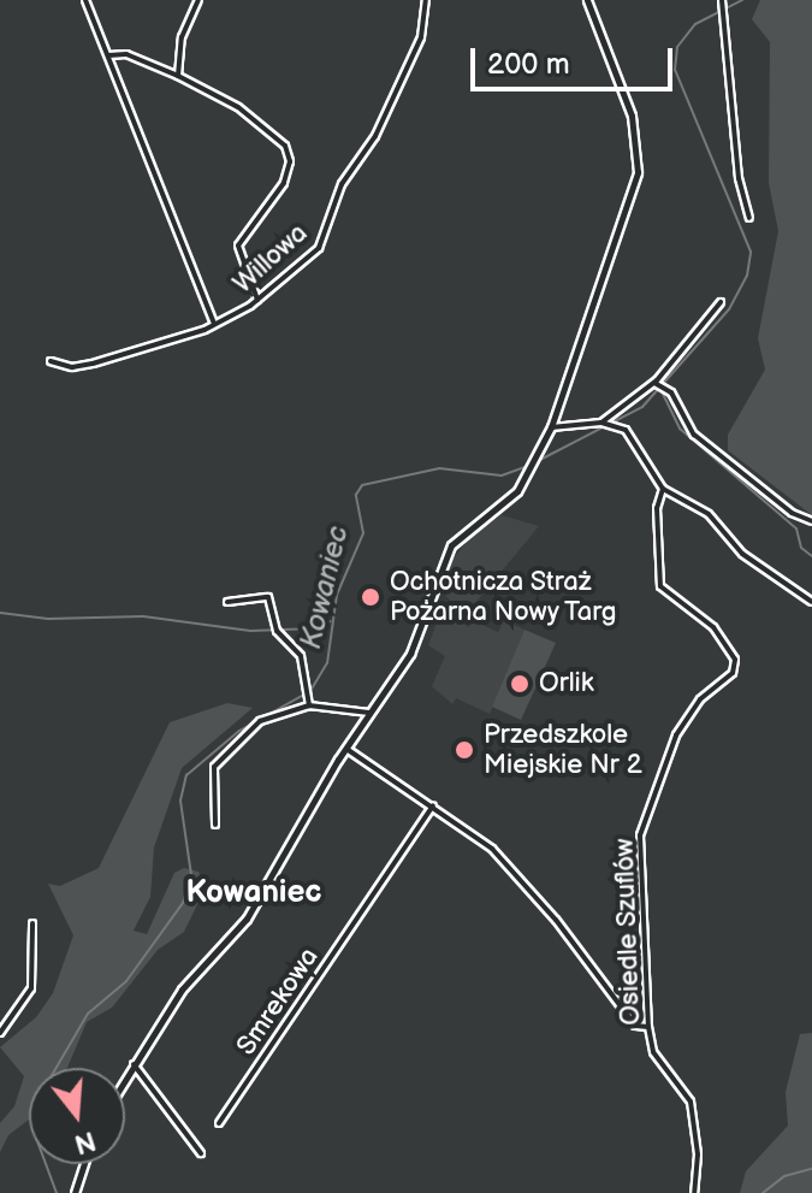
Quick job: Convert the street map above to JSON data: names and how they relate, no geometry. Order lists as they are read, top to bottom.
{
  "streets": {
    "street": ["Willowa", "Osiedle Szuflów", "Smrekowa"]
  },
  "districts": ["Kowaniec"],
  "water": ["Kowaniec"],
  "places": ["Ochotnicza Straż Pożarna Nowy Targ", "Orlik", "Przedszkole Miejskie Nr 2"],
  "scale_bar": "200 m",
  "north": "bottom"
}
